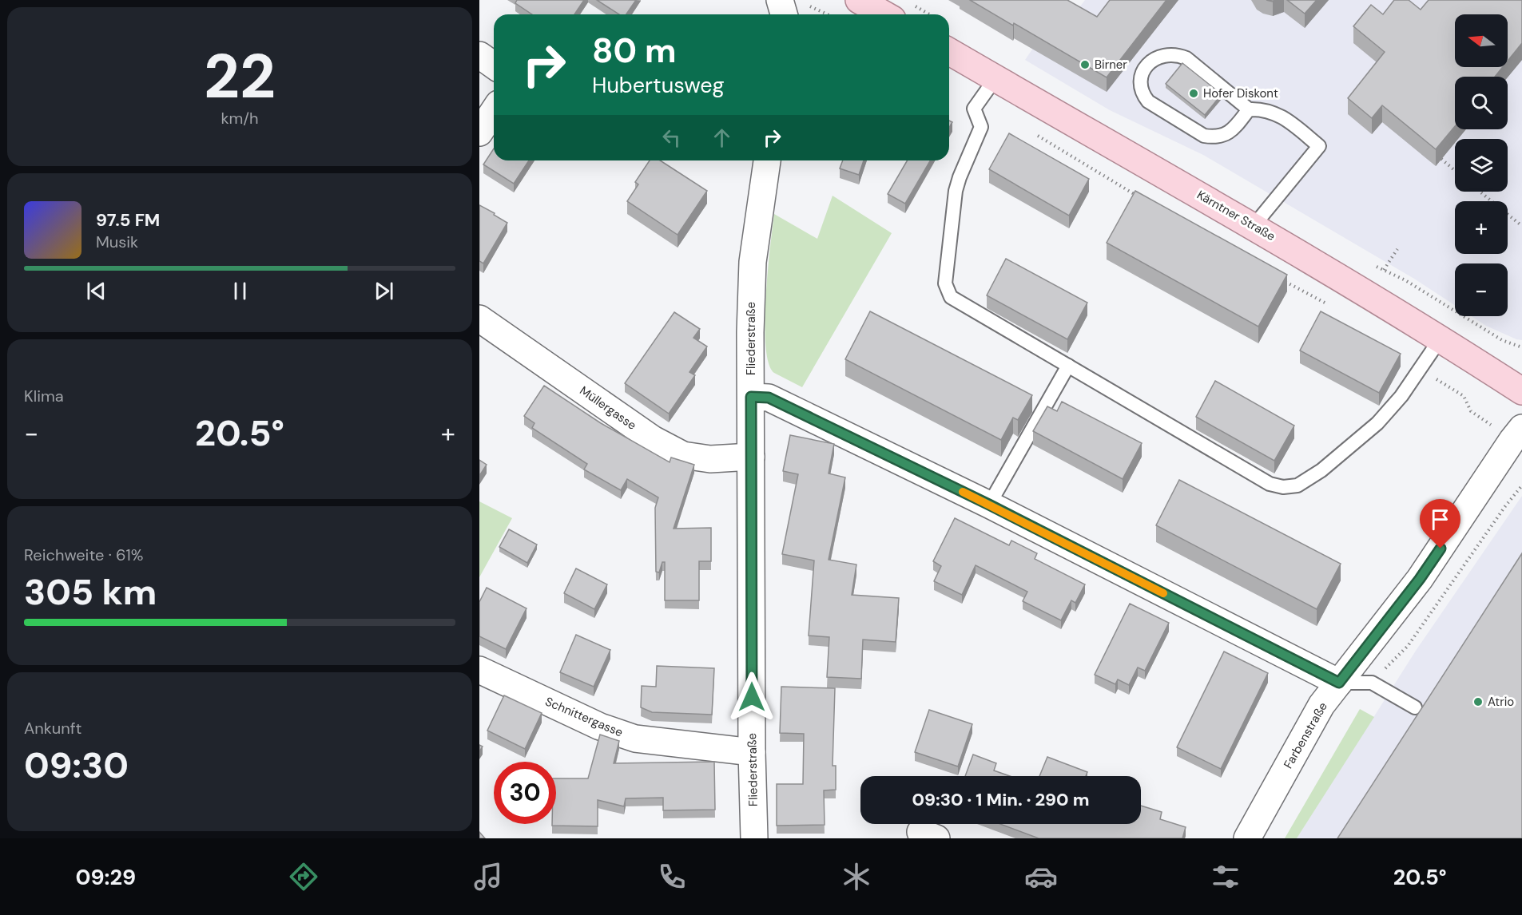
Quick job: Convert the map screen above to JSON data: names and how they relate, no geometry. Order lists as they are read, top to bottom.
{
  "streets": {
    "main road": ["Kärntner Straße"],
    "street": [
      "Fliederstraße",
      "Müllergasse",
      "Schnittergasse",
      "Farbenstraße"
    ]
  },
  "crossings": [
    ["Fliederstraße", "Müllergasse"],
    ["Fliederstraße", "Schnittergasse"]
  ],
  "places": ["Birner", "Hofer Diskont", "Atrio"],
  "north": "left",
  "page": {
    "tile": [
      ["22", "km/h"],
      "Klima",
      ["Reichweite · 61%", "305 km"],
      ["Ankunft", "09:30"]
    ],
    "map_buttons": ["+", "−"],
    "turn": ["80 m", "Hubertusweg"],
    "song": ["97.5 FM", "Musik"],
    "heat": ["−", "20.5°", "+"],
    "limit": "30",
    "trip": "09:30 · 1 Min. · 290 m",
    "tabs": ["09:29", "20.5°"]
  }
}
